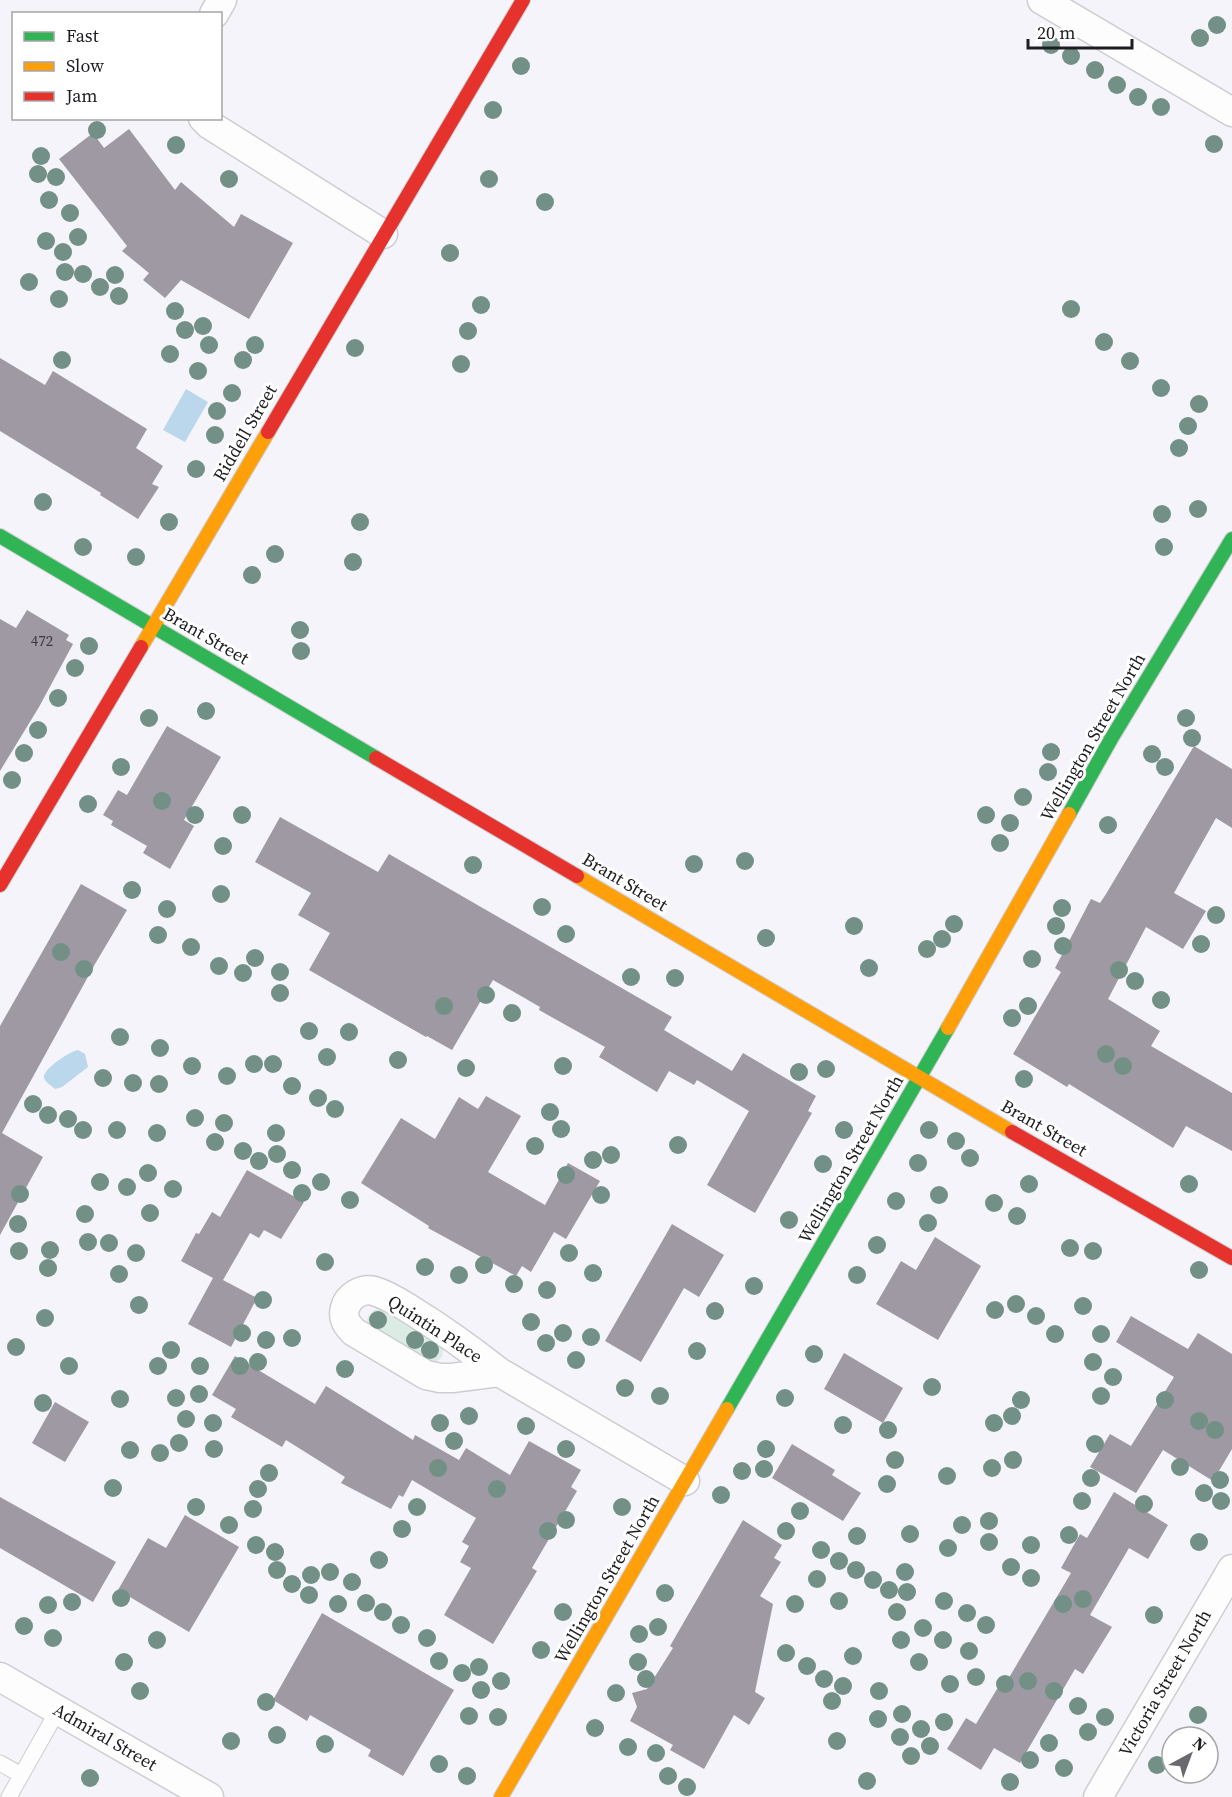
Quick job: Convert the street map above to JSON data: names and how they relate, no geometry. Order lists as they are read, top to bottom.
{
  "streets": {
    "street": [
      "Riddell Street",
      "Brant Street",
      "Wellington Street North",
      "Quintin Place",
      "Victoria Street North",
      "Admiral Street"
    ]
  },
  "crossings": [
    ["Riddell Street", "Brant Street"],
    ["Brant Street", "Wellington Street North"],
    ["Wellington Street North", "Quintin Place"]
  ],
  "house_numbers": ["472"],
  "legend": ["Fast", "Slow", "Jam"],
  "scale_bar": "20 m",
  "north": "top right"
}
